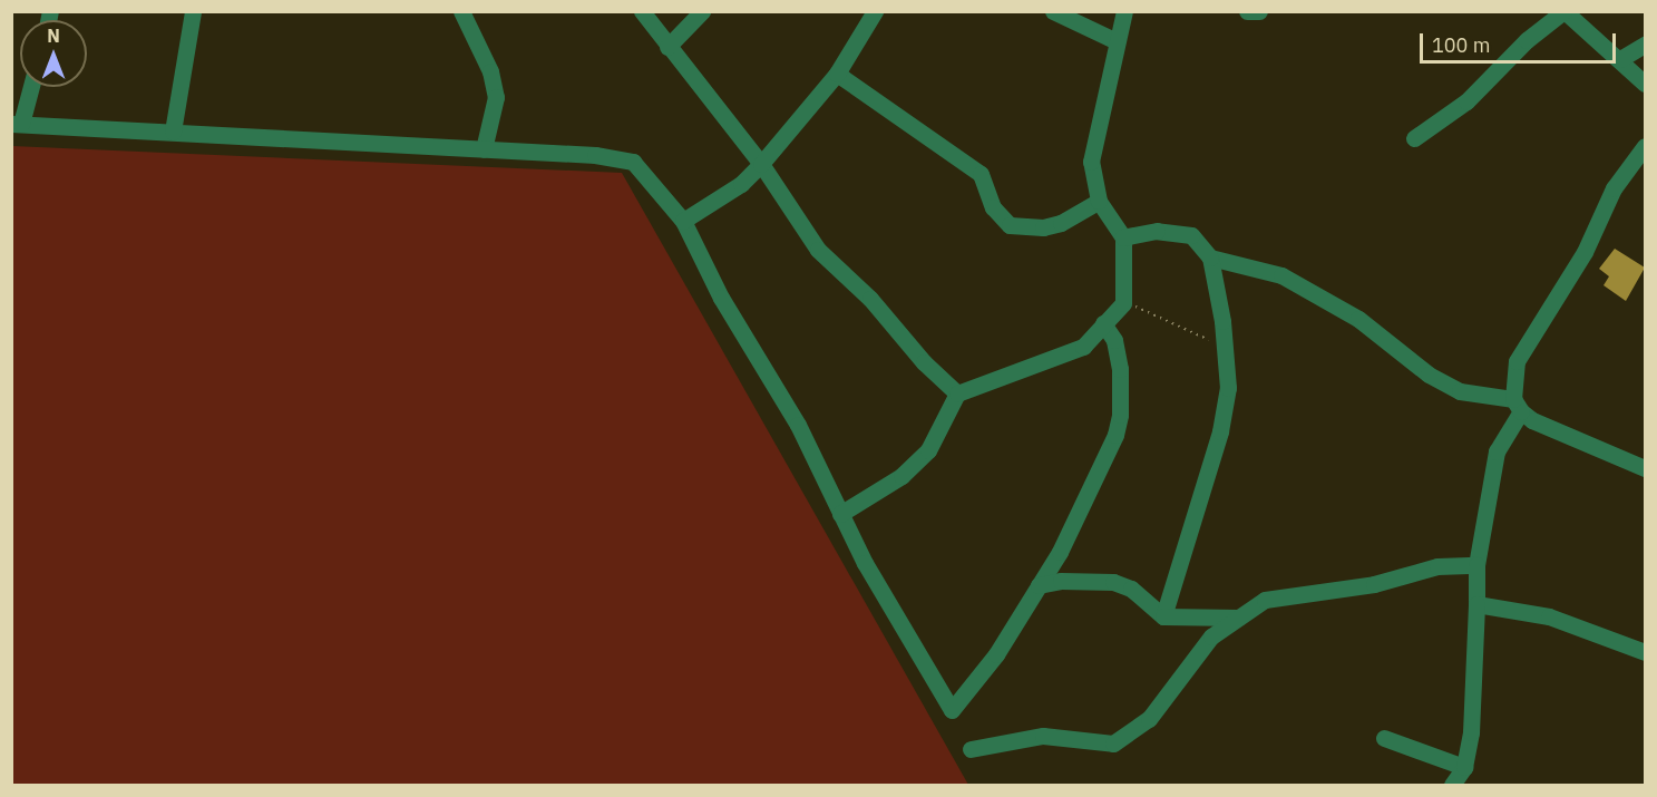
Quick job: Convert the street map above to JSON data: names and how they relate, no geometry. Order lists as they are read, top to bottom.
{
  "scale_bar": "100 m",
  "north": "top"
}
